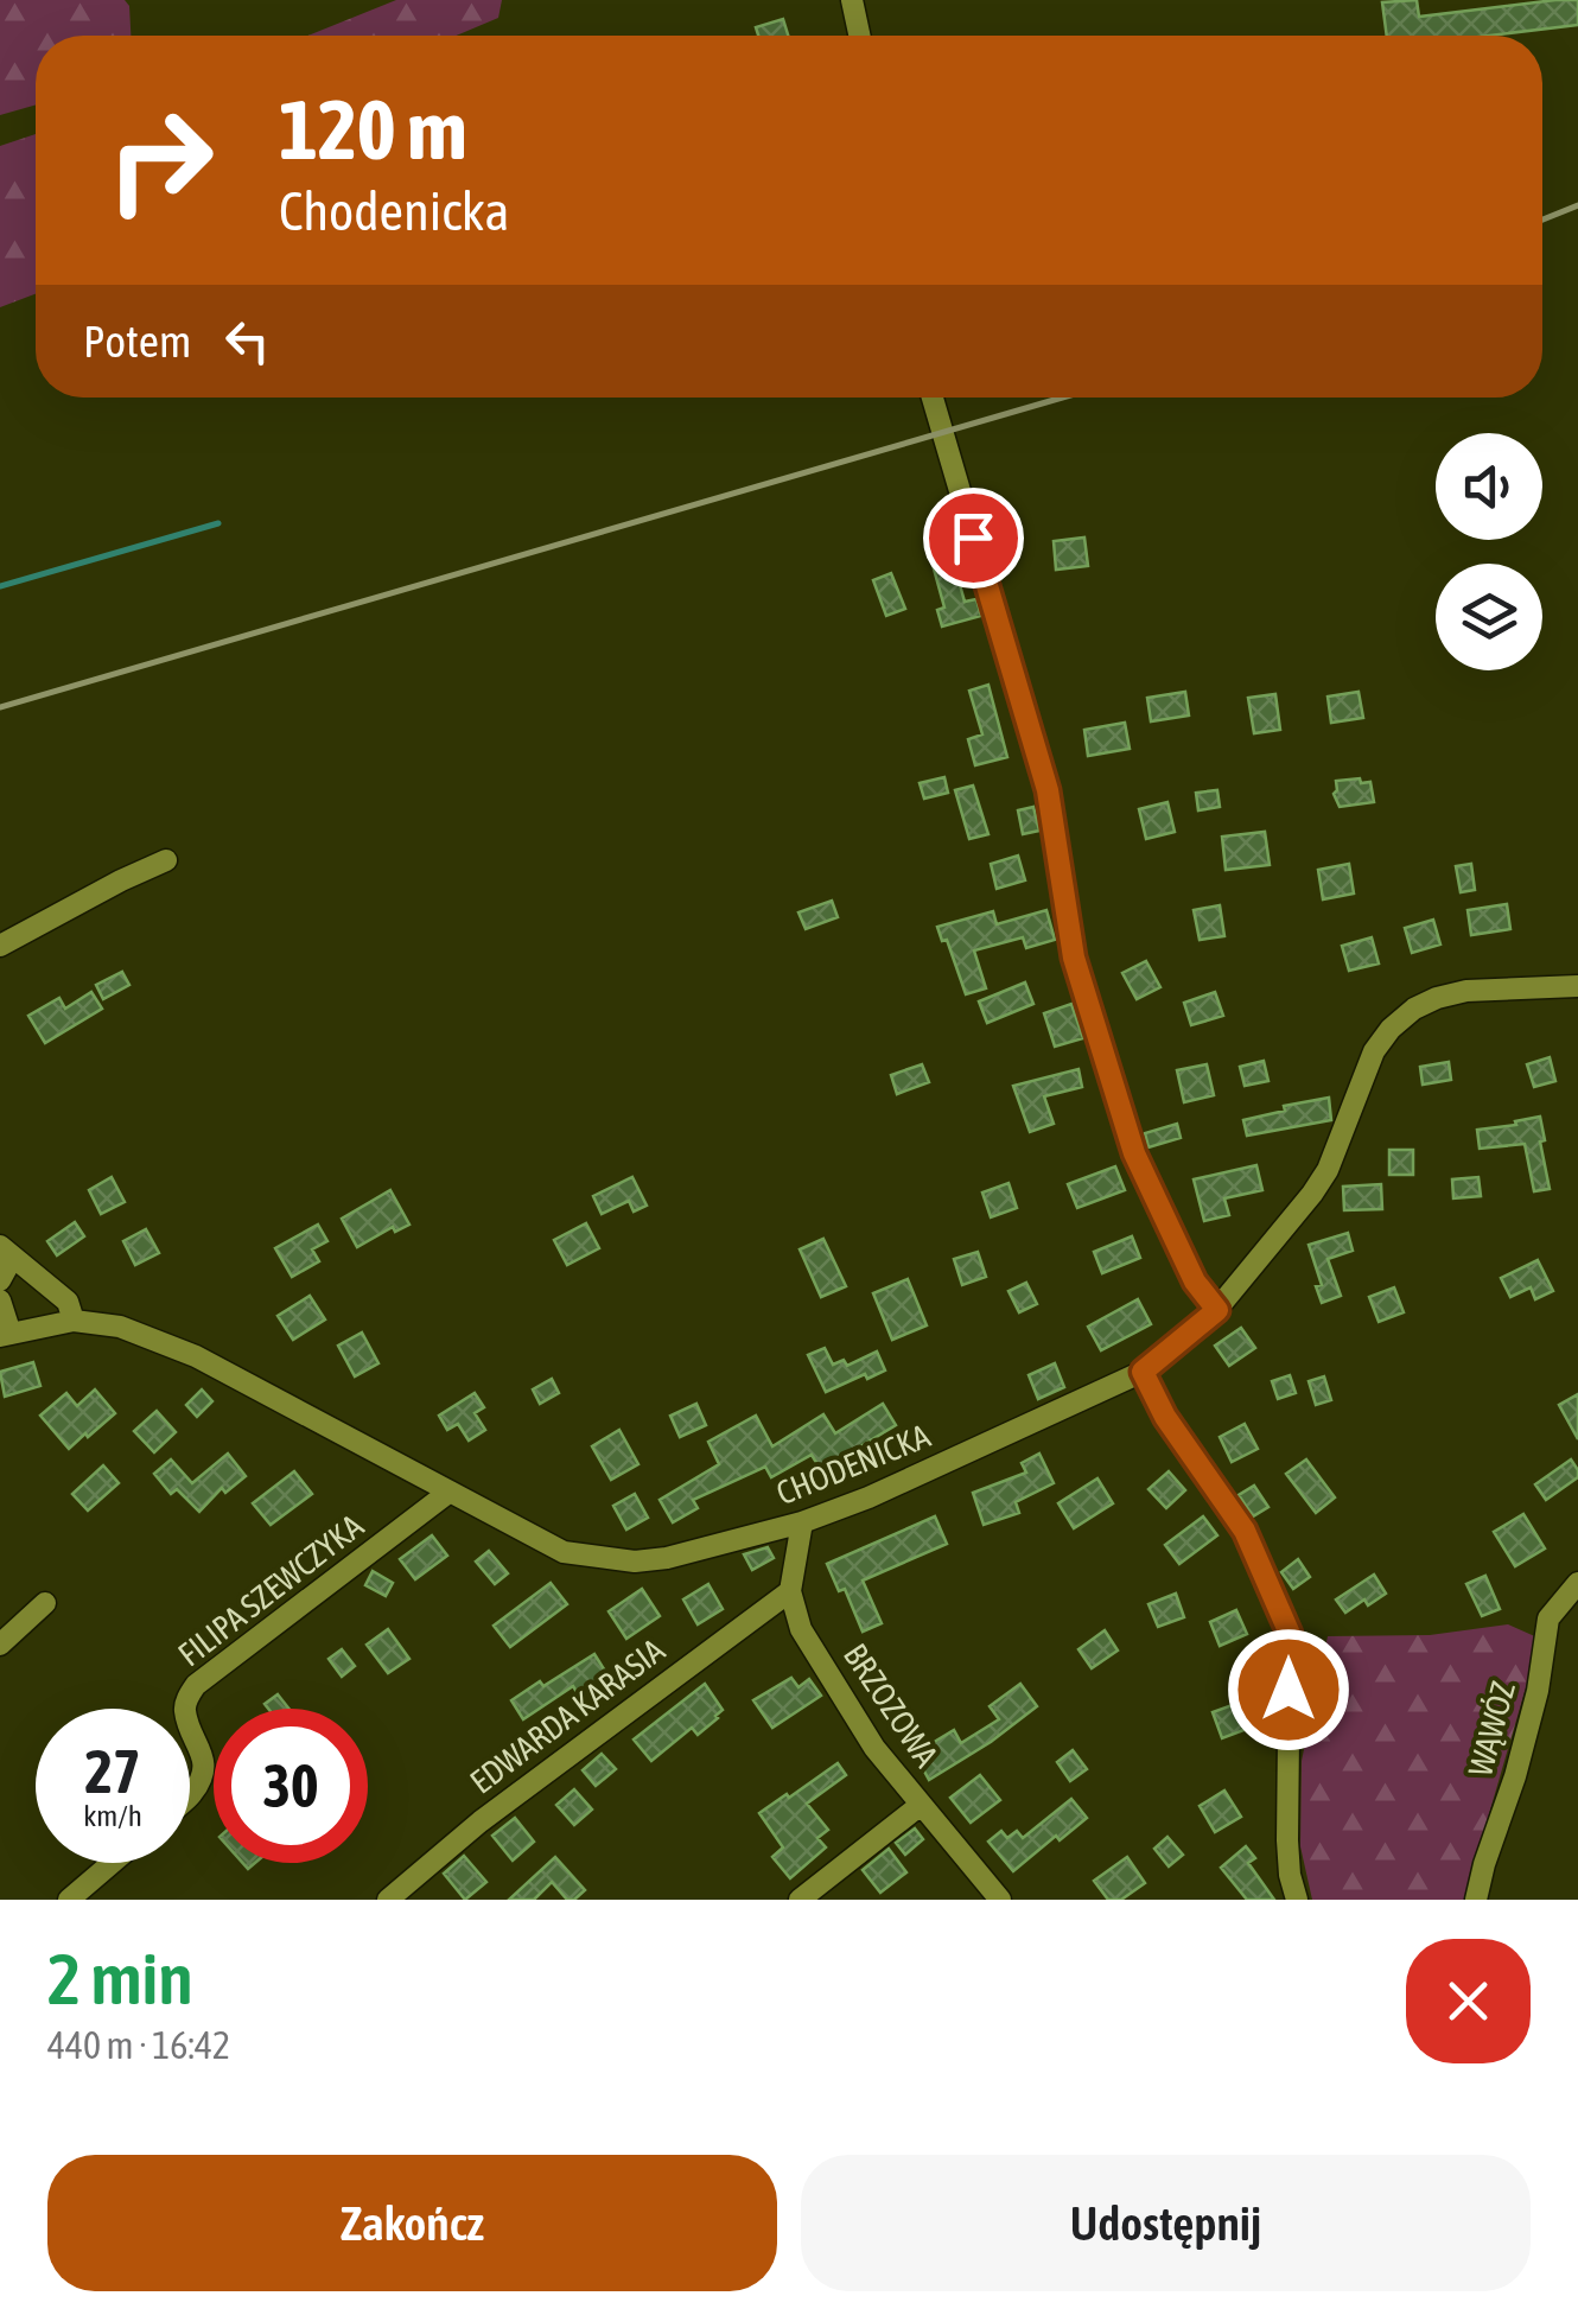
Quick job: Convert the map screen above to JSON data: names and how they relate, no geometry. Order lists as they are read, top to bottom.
{
  "streets": {
    "street": [
      "CHODENICKA",
      "FILIPA SZEWCZYKA",
      "BRZOZOWA",
      "EDWARDA KARASIA",
      "WĄWÓZ"
    ]
  },
  "crossings": [
    ["CHODENICKA", "FILIPA SZEWCZYKA"],
    ["BRZOZOWA", "EDWARDA KARASIA"]
  ],
  "page": {
    "turn": ["120 m", "Chodenicka"],
    "then": "Potem",
    "speed": "27 km/h",
    "limit": "30",
    "heading": ["2 min", "440 m · 16:42"],
    "buttons": ["Zakończ", "Udostępnij"]
  }
}
